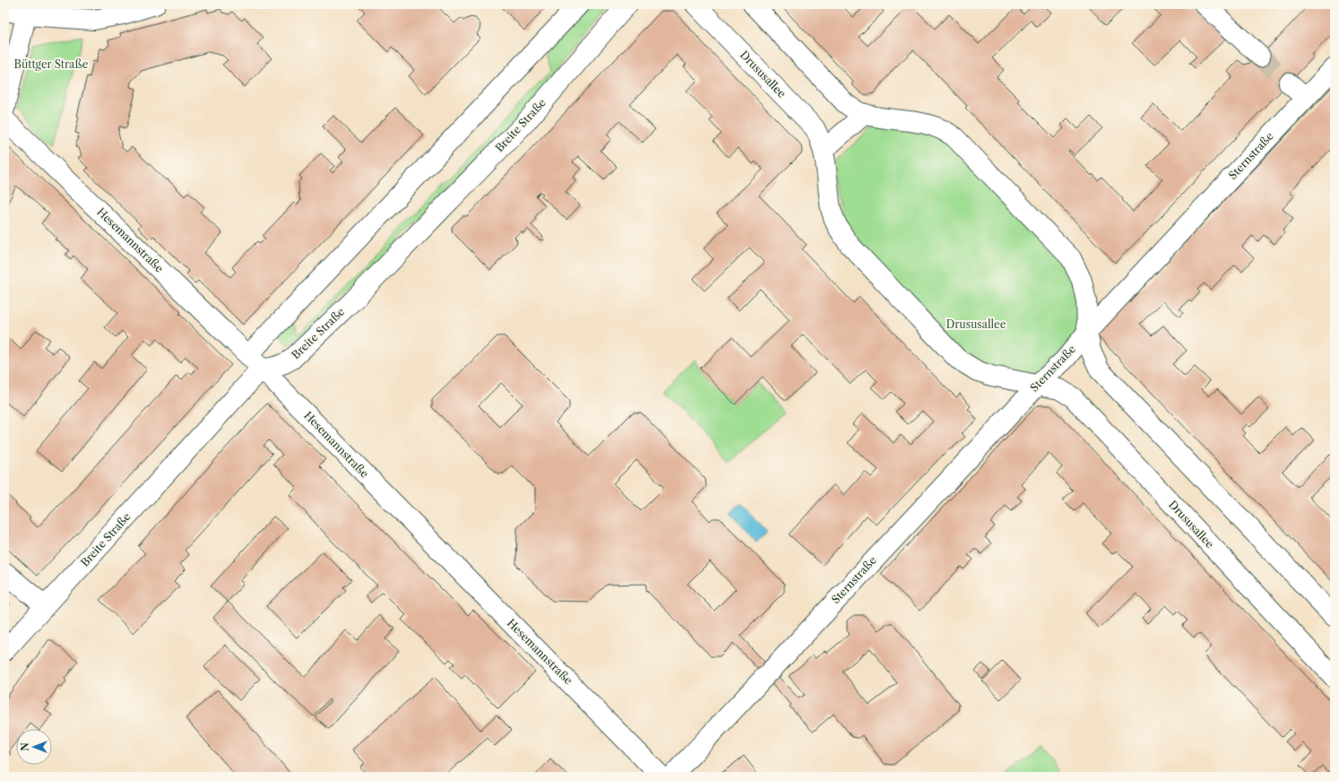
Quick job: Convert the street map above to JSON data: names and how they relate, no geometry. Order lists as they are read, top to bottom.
{
  "streets": {
    "street": [
      "Drususallee",
      "Breite Straße",
      "Sternstraße",
      "Hesemannstraße"
    ]
  },
  "crossings": [
    ["Drususallee", "Sternstraße"],
    ["Breite Straße", "Hesemannstraße"]
  ],
  "parks": ["Büttger Straße", "Drususallee"],
  "north": "left"
}
